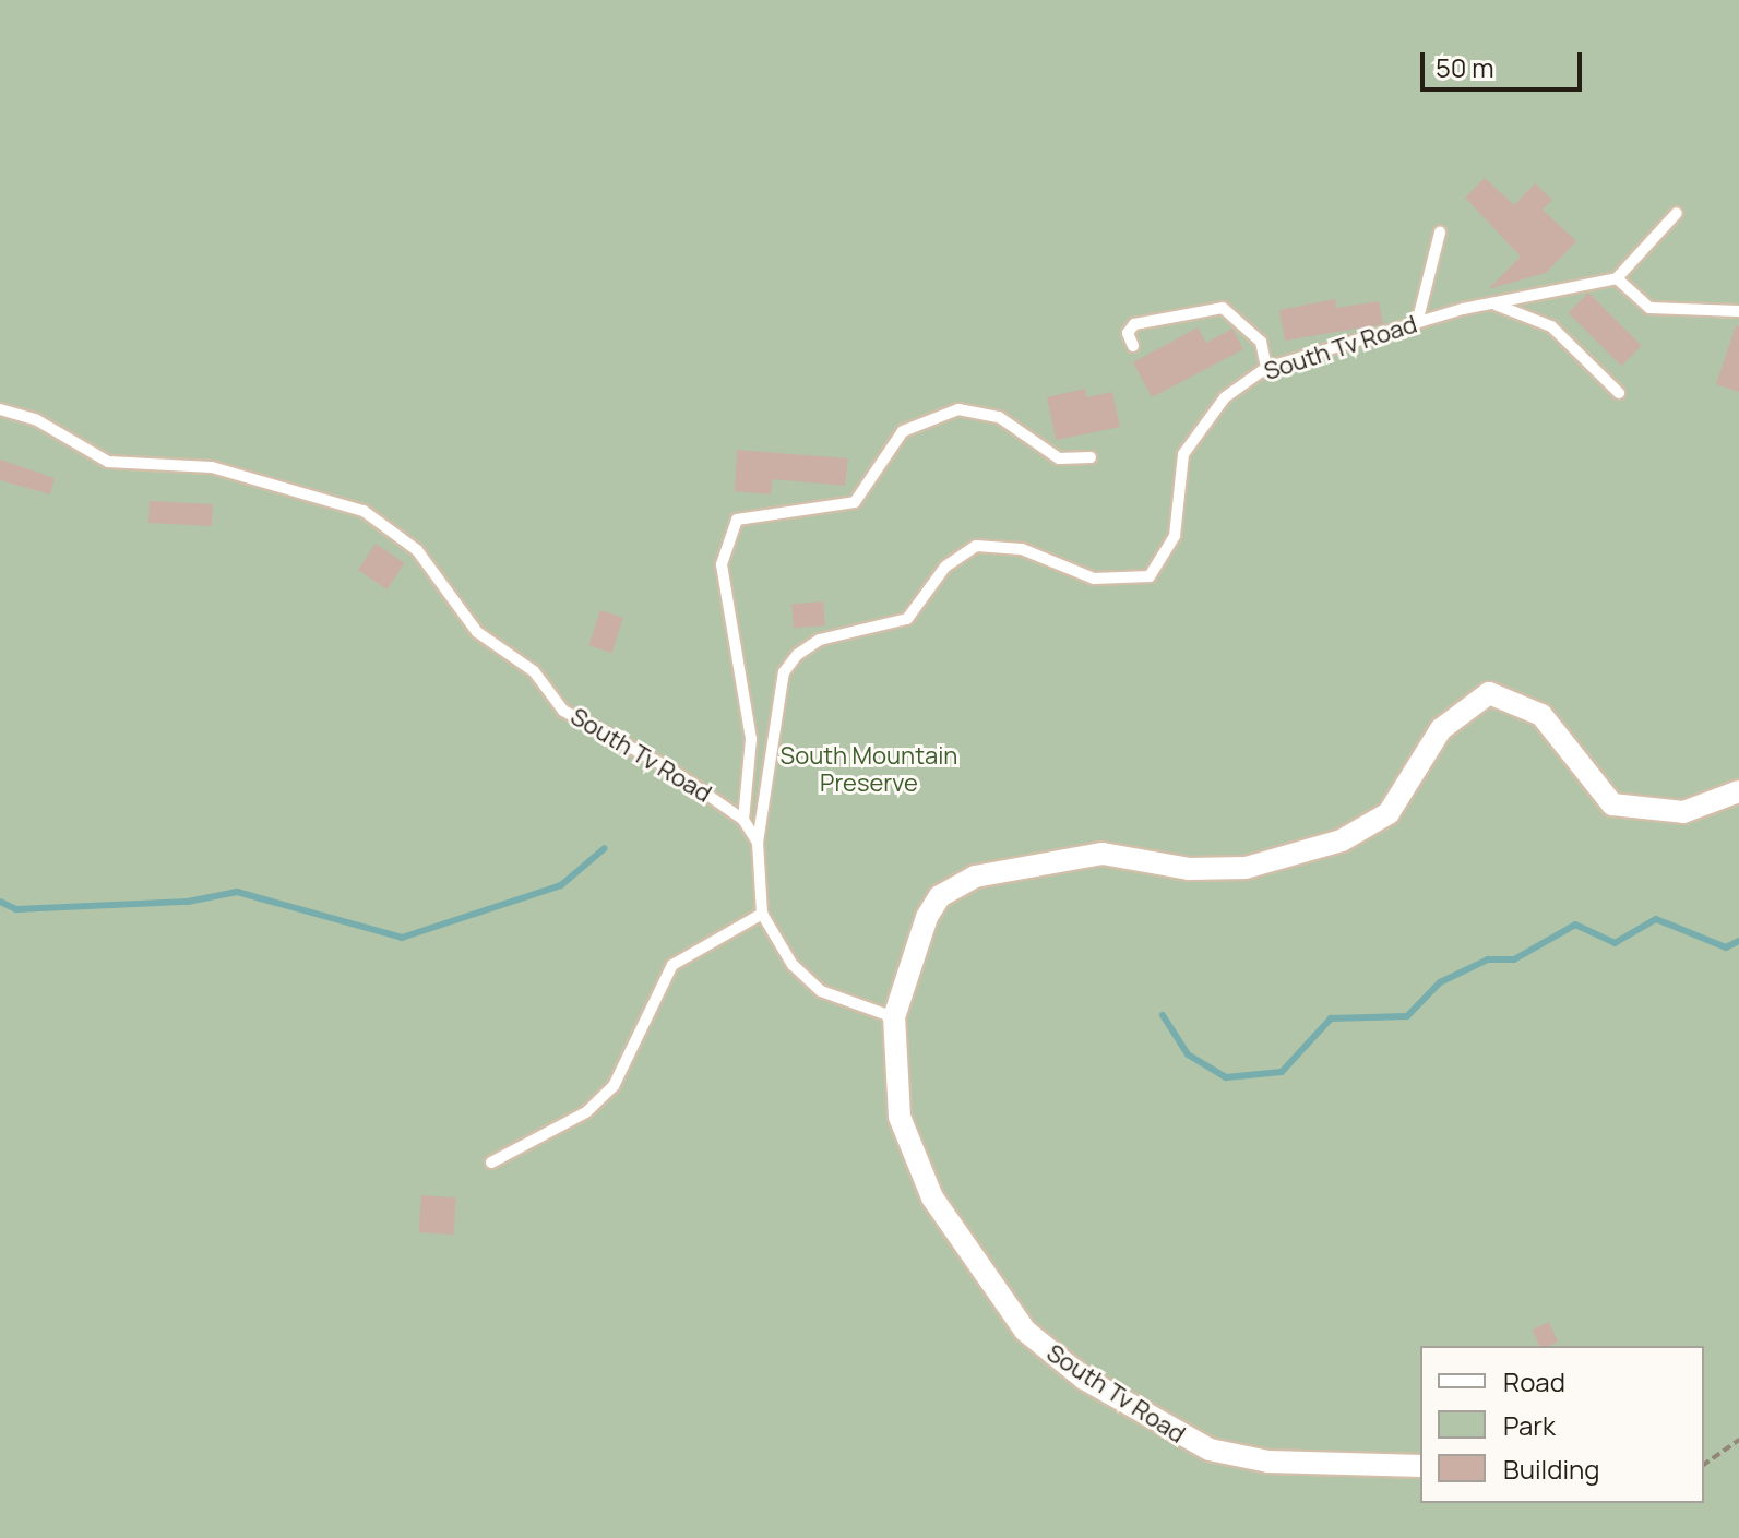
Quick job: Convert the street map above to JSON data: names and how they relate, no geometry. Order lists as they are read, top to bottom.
{
  "streets": {
    "street": ["South Tv Road"]
  },
  "parks": ["South Mountain Preserve"],
  "legend": ["Road", "Park", "Building"],
  "scale_bar": "50 m"
}
